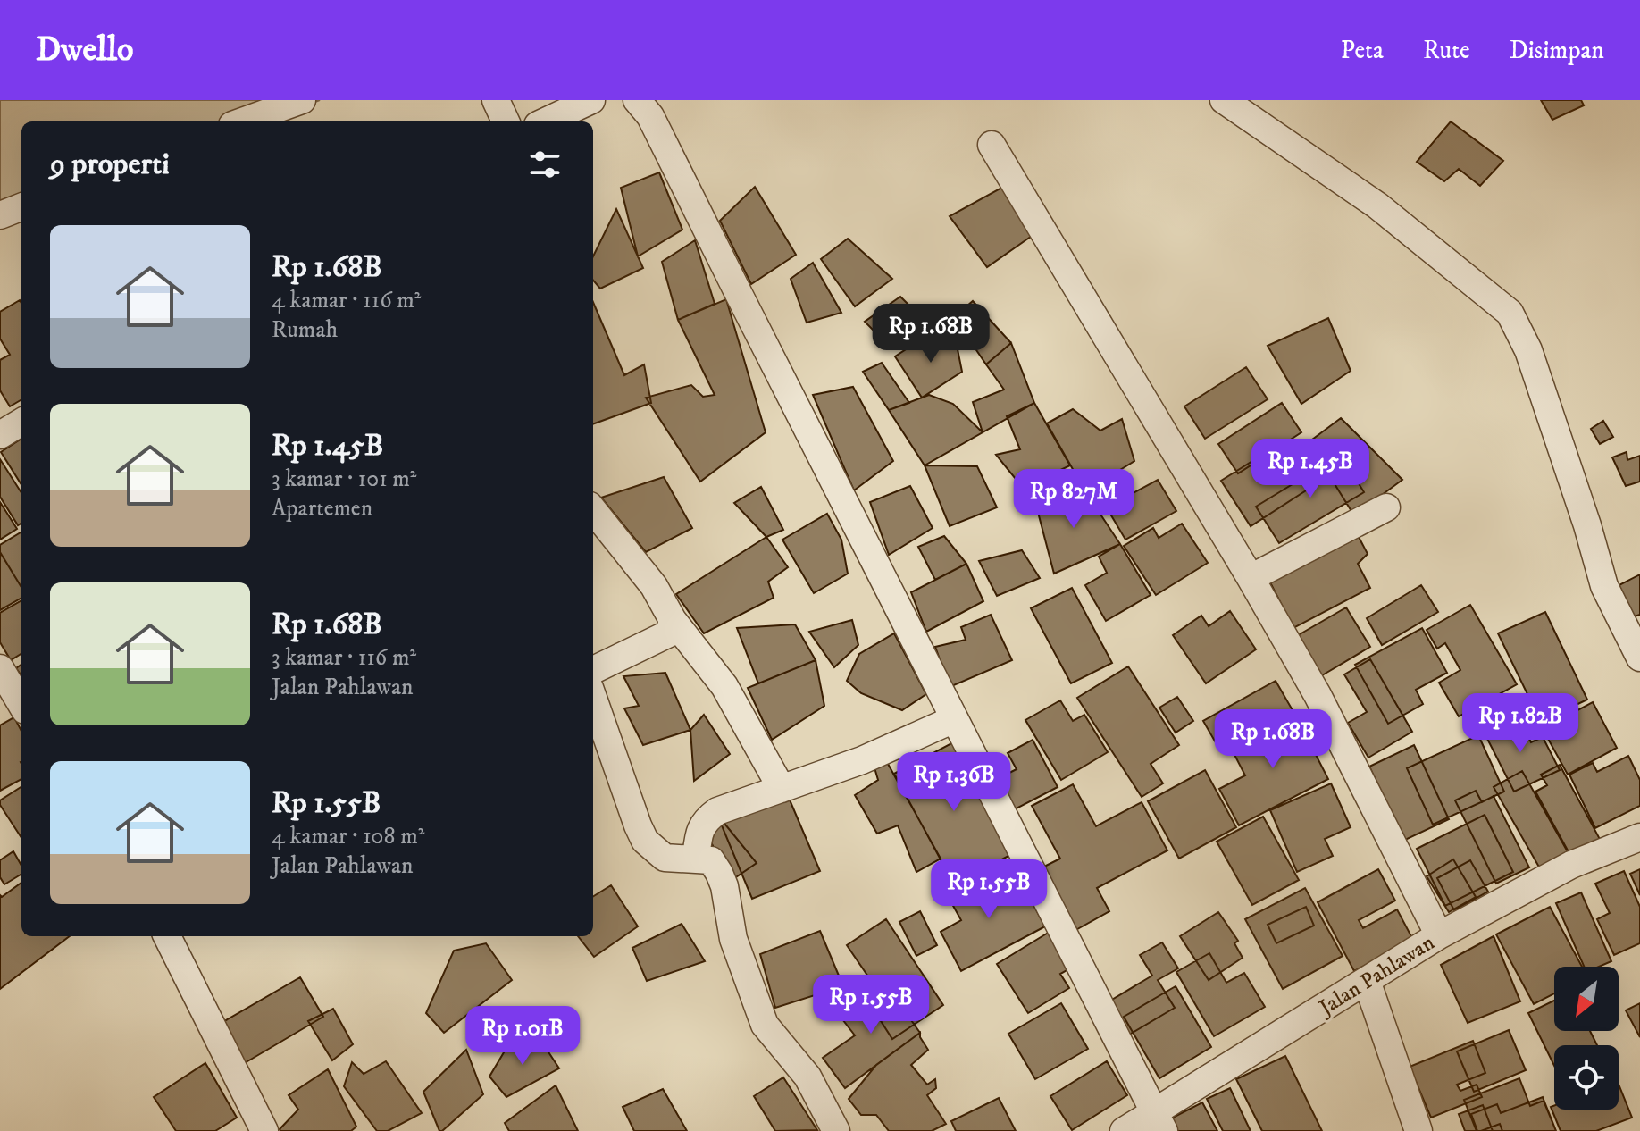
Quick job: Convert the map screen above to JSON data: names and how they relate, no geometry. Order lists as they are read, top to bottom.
{
  "streets": {
    "street": ["Jalan Pahlawan"]
  },
  "north": "bottom left",
  "page": {
    "header": "Dwello",
    "nav": ["Peta", "Rute", "Disimpan"],
    "heading": "9 properti",
    "list": [
      {
        "name": "Rp 1.68B",
        "note": "4 kamar · 116 m² · Rumah"
      },
      {
        "name": "Rp 1.45B",
        "note": "3 kamar · 101 m² · Apartemen"
      },
      {
        "name": "Rp 1.68B",
        "note": "3 kamar · 116 m² · Jalan Pahlawan"
      },
      {
        "name": "Rp 1.55B",
        "note": "4 kamar · 108 m² · Jalan Pahlawan"
      }
    ],
    "price": [
      "Rp 1.68B",
      "Rp 1.45B",
      "Rp 827M",
      "Rp 1.82B",
      "Rp 1.68B",
      "Rp 1.36B",
      "Rp 1.55B",
      "Rp 1.55B",
      "Rp 1.01B"
    ]
  }
}
